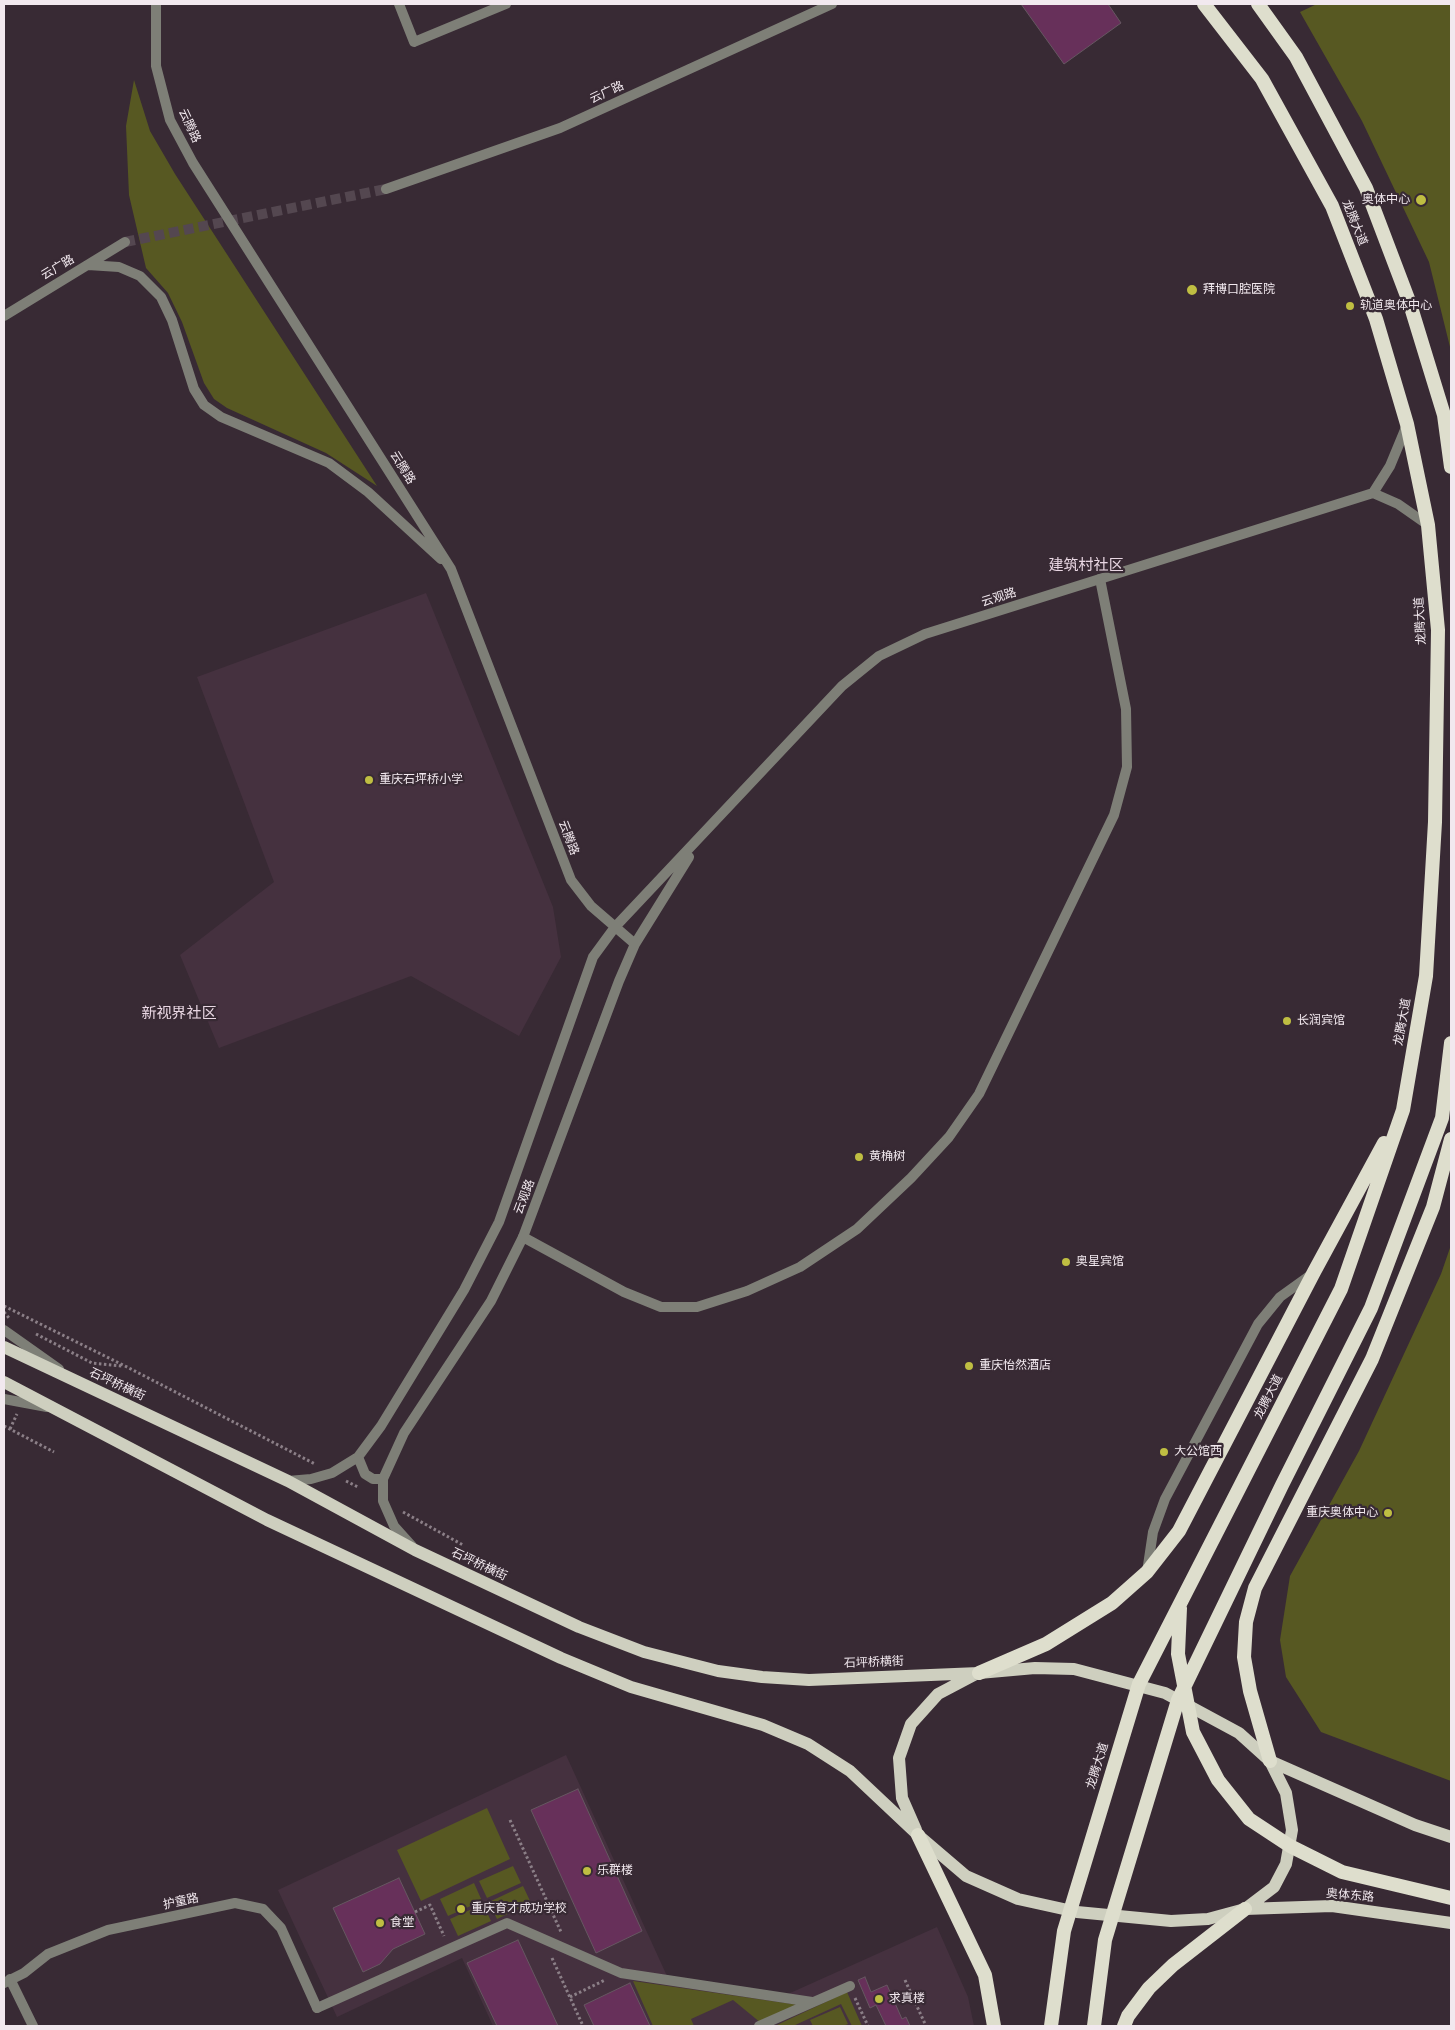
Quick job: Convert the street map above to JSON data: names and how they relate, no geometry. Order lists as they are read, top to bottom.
{
  "streets": {
    "highway": ["龙腾大道"],
    "main road": ["石坪桥横街", "奥体东路"],
    "street": [
      "云广路",
      "云腾路",
      "云观路",
      "护童路"
    ]
  },
  "crossings": [
    ["云腾路", "云观路"],
    ["云观路", "石坪桥横街"]
  ],
  "districts": ["建筑村社区", "新视界社区"],
  "places": [
    "奥体中心",
    "拜博口腔医院",
    "轨道奥体中心",
    "重庆石坪桥小学",
    "长润宾馆",
    "黄桷树",
    "奥星宾馆",
    "重庆怡然酒店",
    "大公馆西",
    "重庆奥体中心",
    "乐群楼",
    "重庆育才成功学校",
    "食堂",
    "求真楼"
  ]
}
